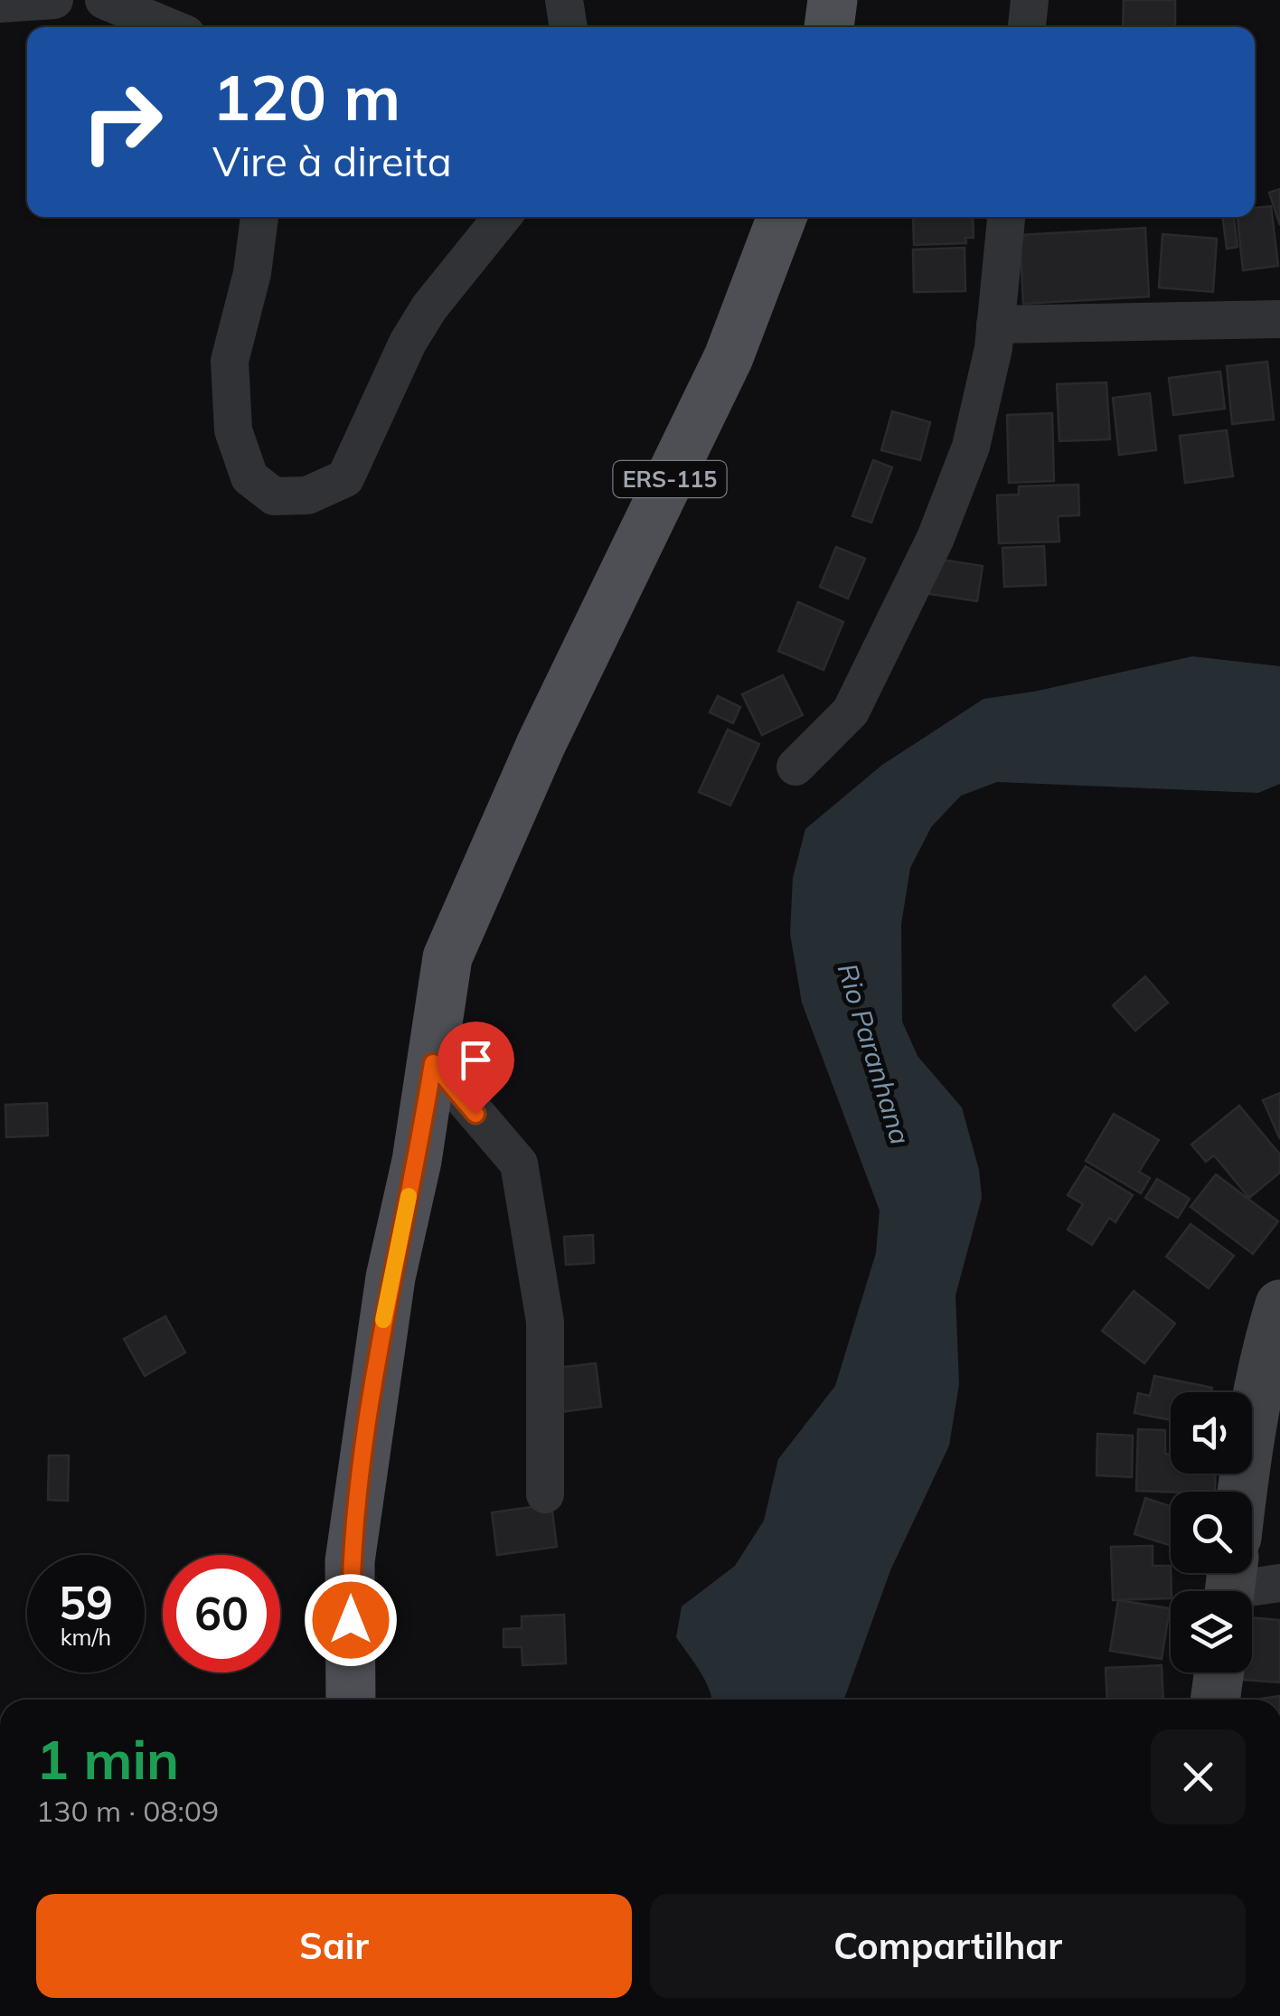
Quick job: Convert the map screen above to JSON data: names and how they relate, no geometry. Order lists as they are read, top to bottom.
{
  "streets": {
    "main road": ["ERS-115"]
  },
  "water": ["Rio Paranhana"],
  "page": {
    "turn": ["120 m", "Vire à direita"],
    "speed": "59 km/h",
    "limit": "60",
    "heading": ["1 min", "130 m · 08:09"],
    "buttons": ["Sair", "Compartilhar"]
  }
}
